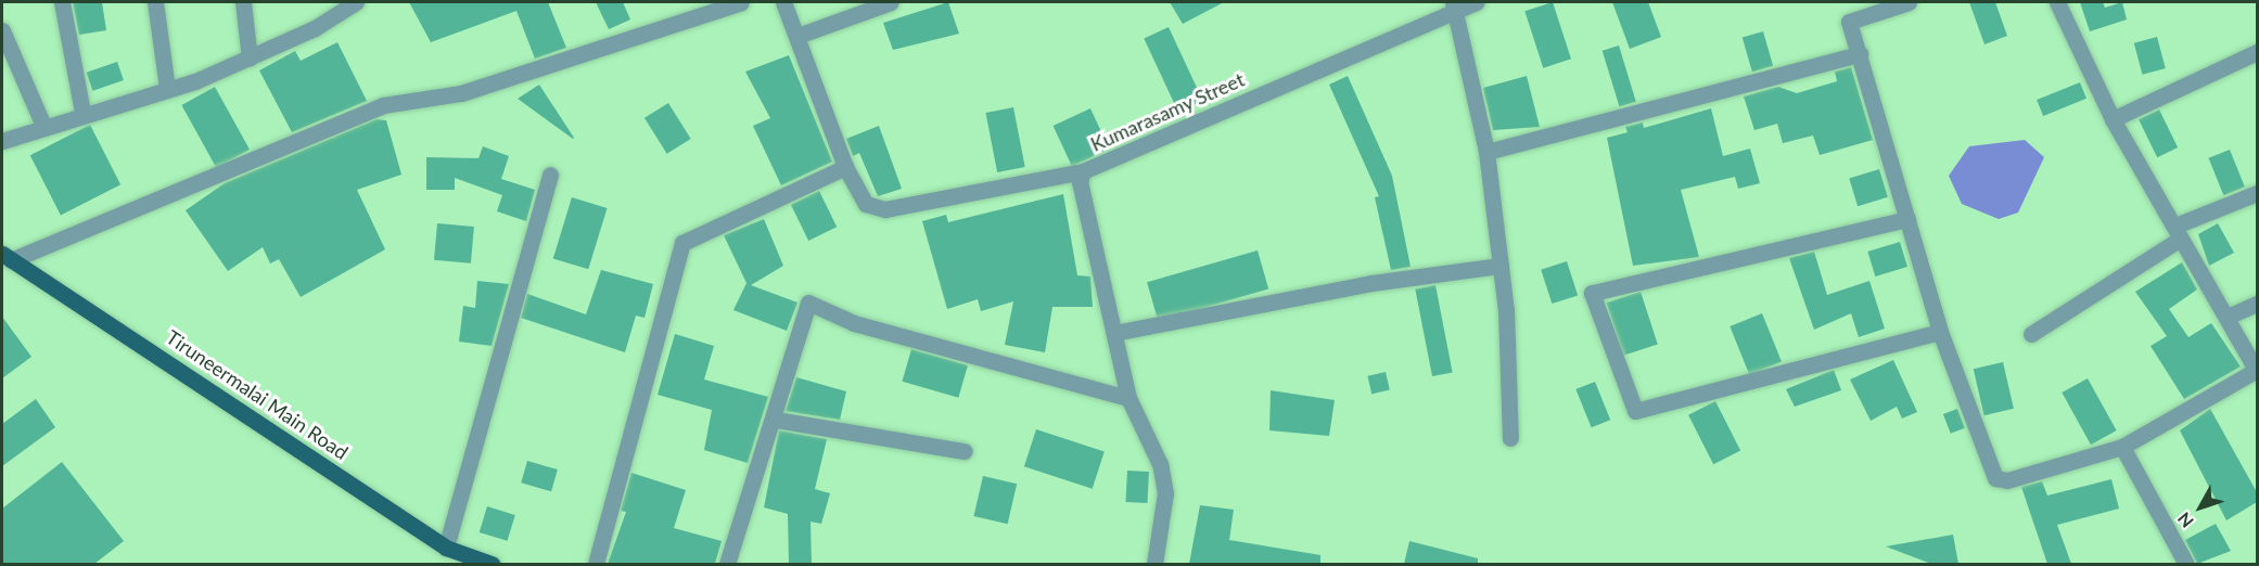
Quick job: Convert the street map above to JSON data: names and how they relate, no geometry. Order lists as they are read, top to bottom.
{
  "streets": {
    "main road": ["Tiruneermalai Main Road"],
    "street": ["Kumarasamy Street"]
  },
  "north": "bottom left"
}
